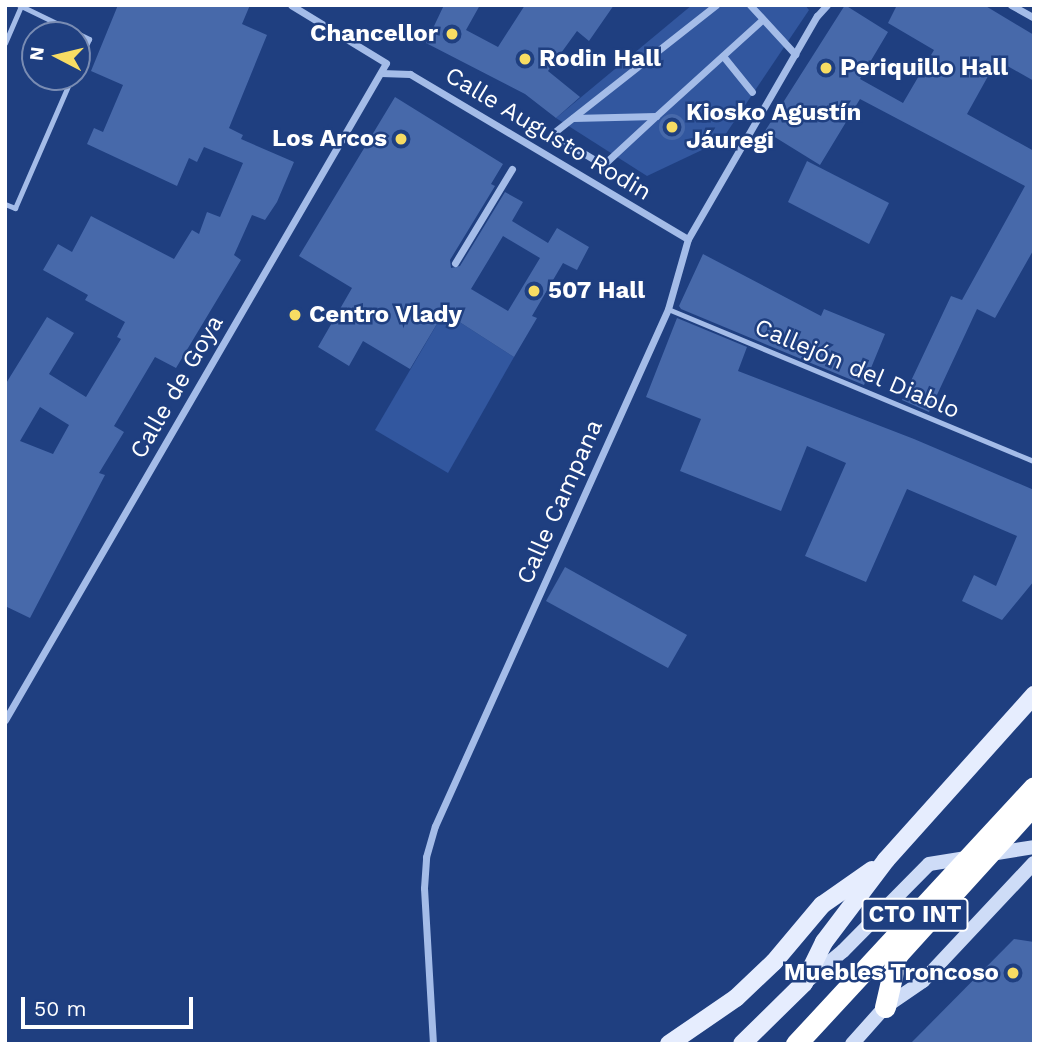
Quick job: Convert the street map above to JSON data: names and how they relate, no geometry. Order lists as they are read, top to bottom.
{
  "streets": {
    "highway": ["CTO INT"],
    "street": ["Calle Augusto Rodin", "Calle de Goya", "Calle Campana"],
    "lane": ["Callejón del Diablo"]
  },
  "crossings": [
    ["Calle Augusto Rodin", "Calle de Goya"],
    ["Calle Augusto Rodin", "Calle Campana"],
    ["Callejón del Diablo", "Calle Campana"]
  ],
  "places": [
    "Chancellor",
    "Rodin Hall",
    "Periquillo Hall",
    "Kiosko Agustín Jáuregi",
    "Los Arcos",
    "507 Hall",
    "Centro Vlady",
    "Muebles Troncoso"
  ],
  "scale_bar": "50 m",
  "north": "left"
}
